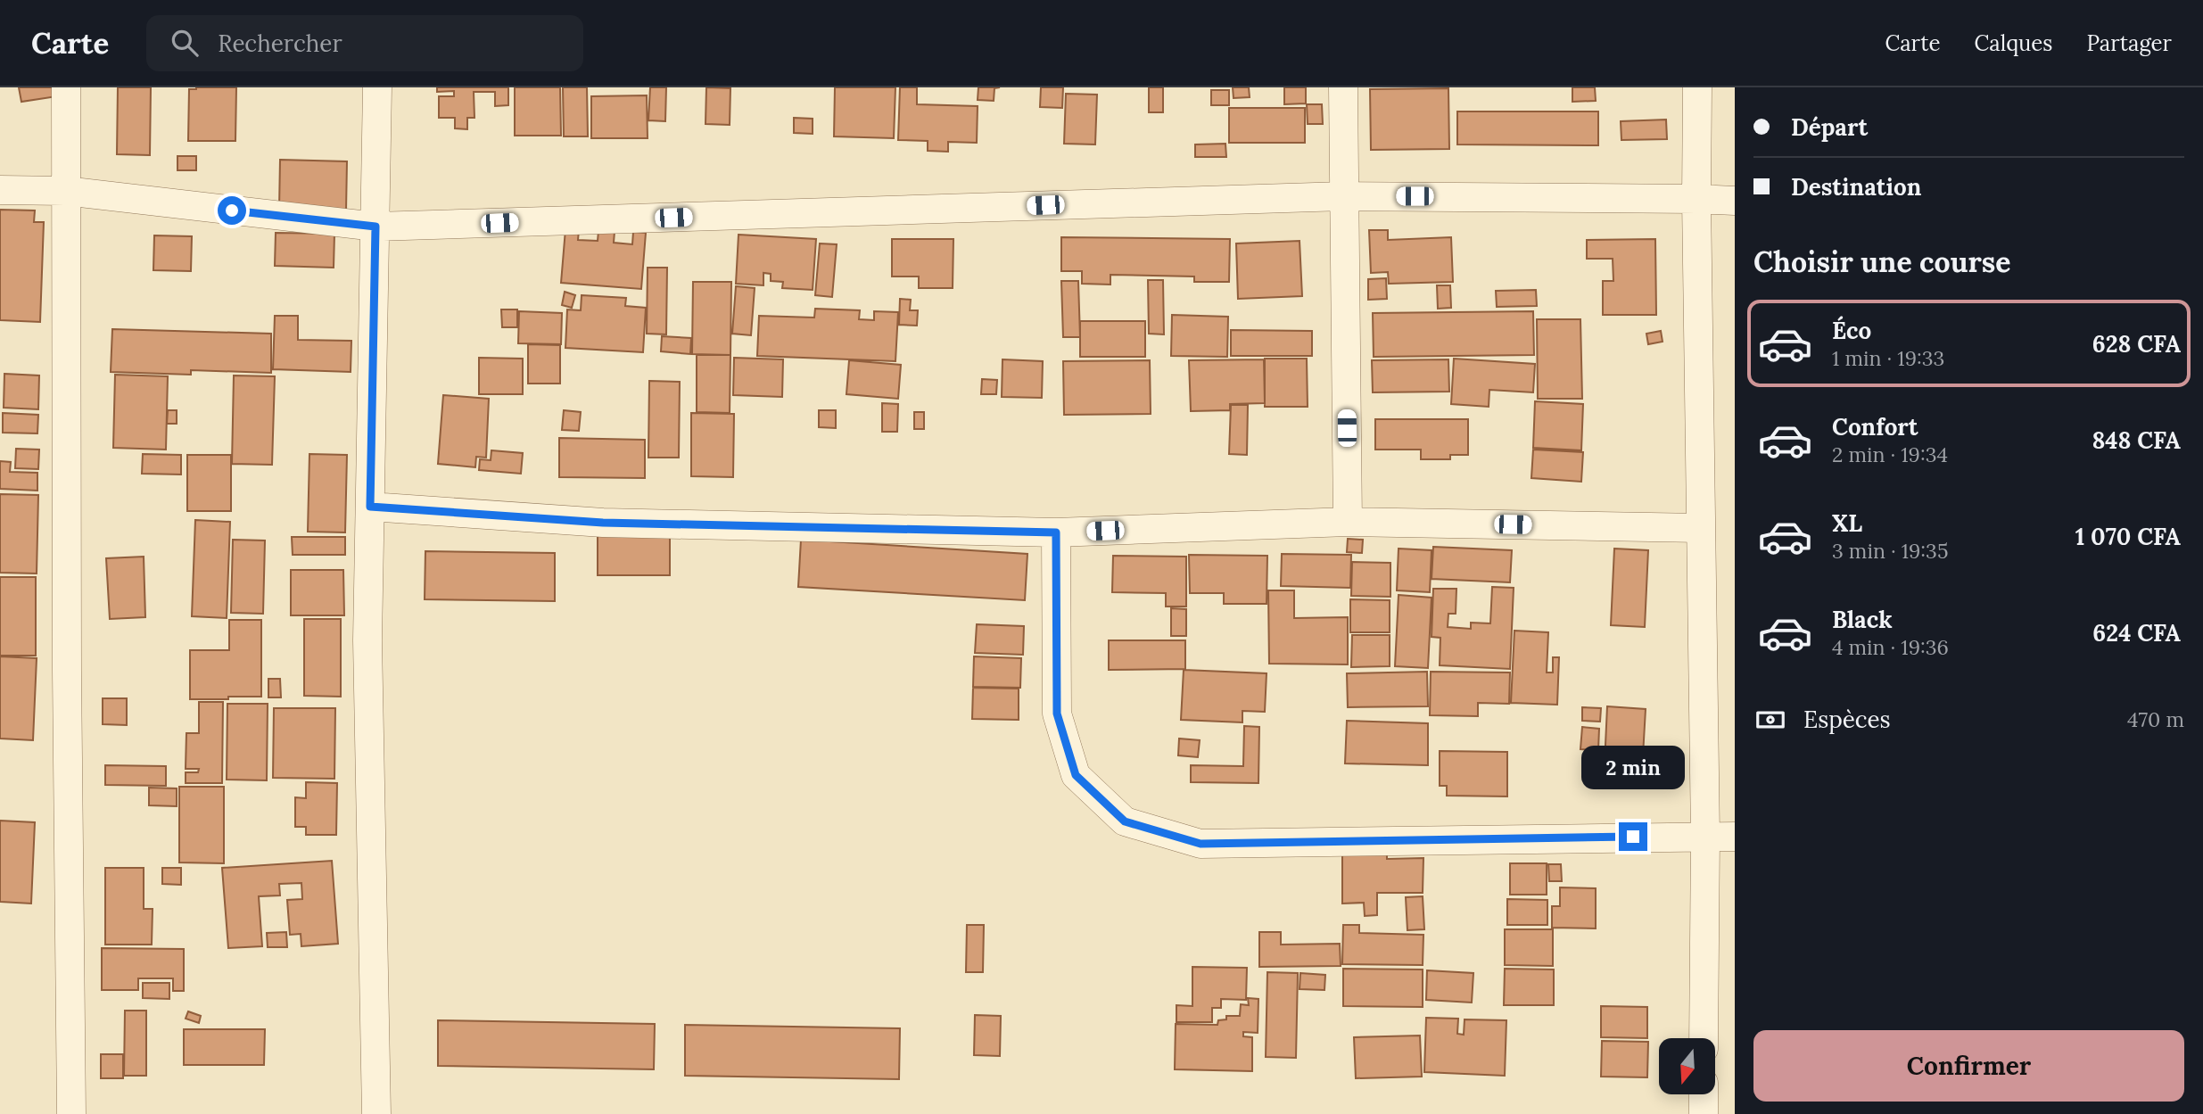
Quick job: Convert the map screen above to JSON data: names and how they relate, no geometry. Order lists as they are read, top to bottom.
{
  "north": "bottom",
  "page": {
    "header": "Carte",
    "search": "Rechercher",
    "nav": ["Carte", "Calques", "Partager"],
    "banner": ["Départ", "Destination"],
    "heading": "Choisir une course",
    "list": [
      {
        "name": "Éco",
        "note": "1 min · 19:33",
        "value": "628 CFA"
      },
      {
        "name": "Confort",
        "note": "2 min · 19:34",
        "value": "848 CFA"
      },
      {
        "name": "XL",
        "note": "3 min · 19:35",
        "value": "1 070 CFA"
      },
      {
        "name": "Black",
        "note": "4 min · 19:36",
        "value": "624 CFA"
      }
    ],
    "pay": ["Espèces", "470 m"],
    "bubble": "2 min",
    "buttons": "Confirmer"
  }
}
